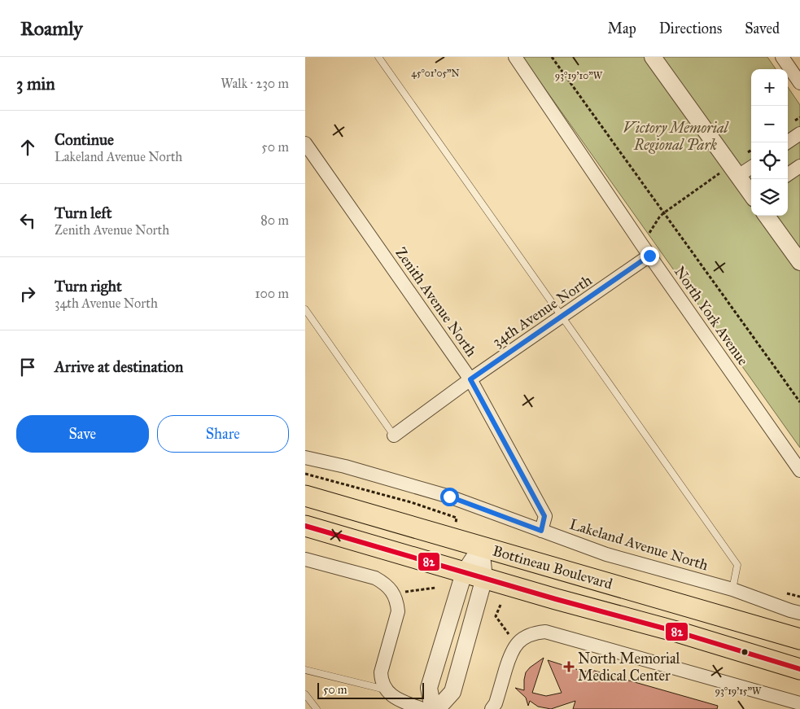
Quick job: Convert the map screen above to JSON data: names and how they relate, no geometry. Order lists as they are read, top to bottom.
{
  "streets": {
    "main road": ["Bottineau Boulevard"],
    "street": [
      "Zenith Avenue North",
      "34th Avenue North",
      "North York Avenue",
      "Lakeland Avenue North"
    ]
  },
  "crossings": [
    ["Zenith Avenue North", "34th Avenue North"],
    ["Zenith Avenue North", "Lakeland Avenue North"],
    ["34th Avenue North", "North York Avenue"]
  ],
  "parks": ["Victory Memorial Regional Park"],
  "places": {
    "health": ["North Memorial Medical Center"]
  },
  "lines": ["transit line 82"],
  "scale_bar": "50 m",
  "page": {
    "header": "Roamly",
    "nav": ["Map", "Directions", "Saved"],
    "heading": ["3 min", "Walk · 230 m"],
    "map_buttons": ["+", "−"],
    "list": [
      ["Continue", "Lakeland Avenue North", "50 m"],
      ["Turn left", "Zenith Avenue North", "80 m"],
      ["Turn right", "34th Avenue North", "100 m"],
      "Arrive at destination"
    ],
    "buttons": ["Save", "Share"],
    "scale": "50 m"
  },
  "coordinates": ["45°01'05\"N", "93°19'10\"W", "93°19'15\"W"]
}
